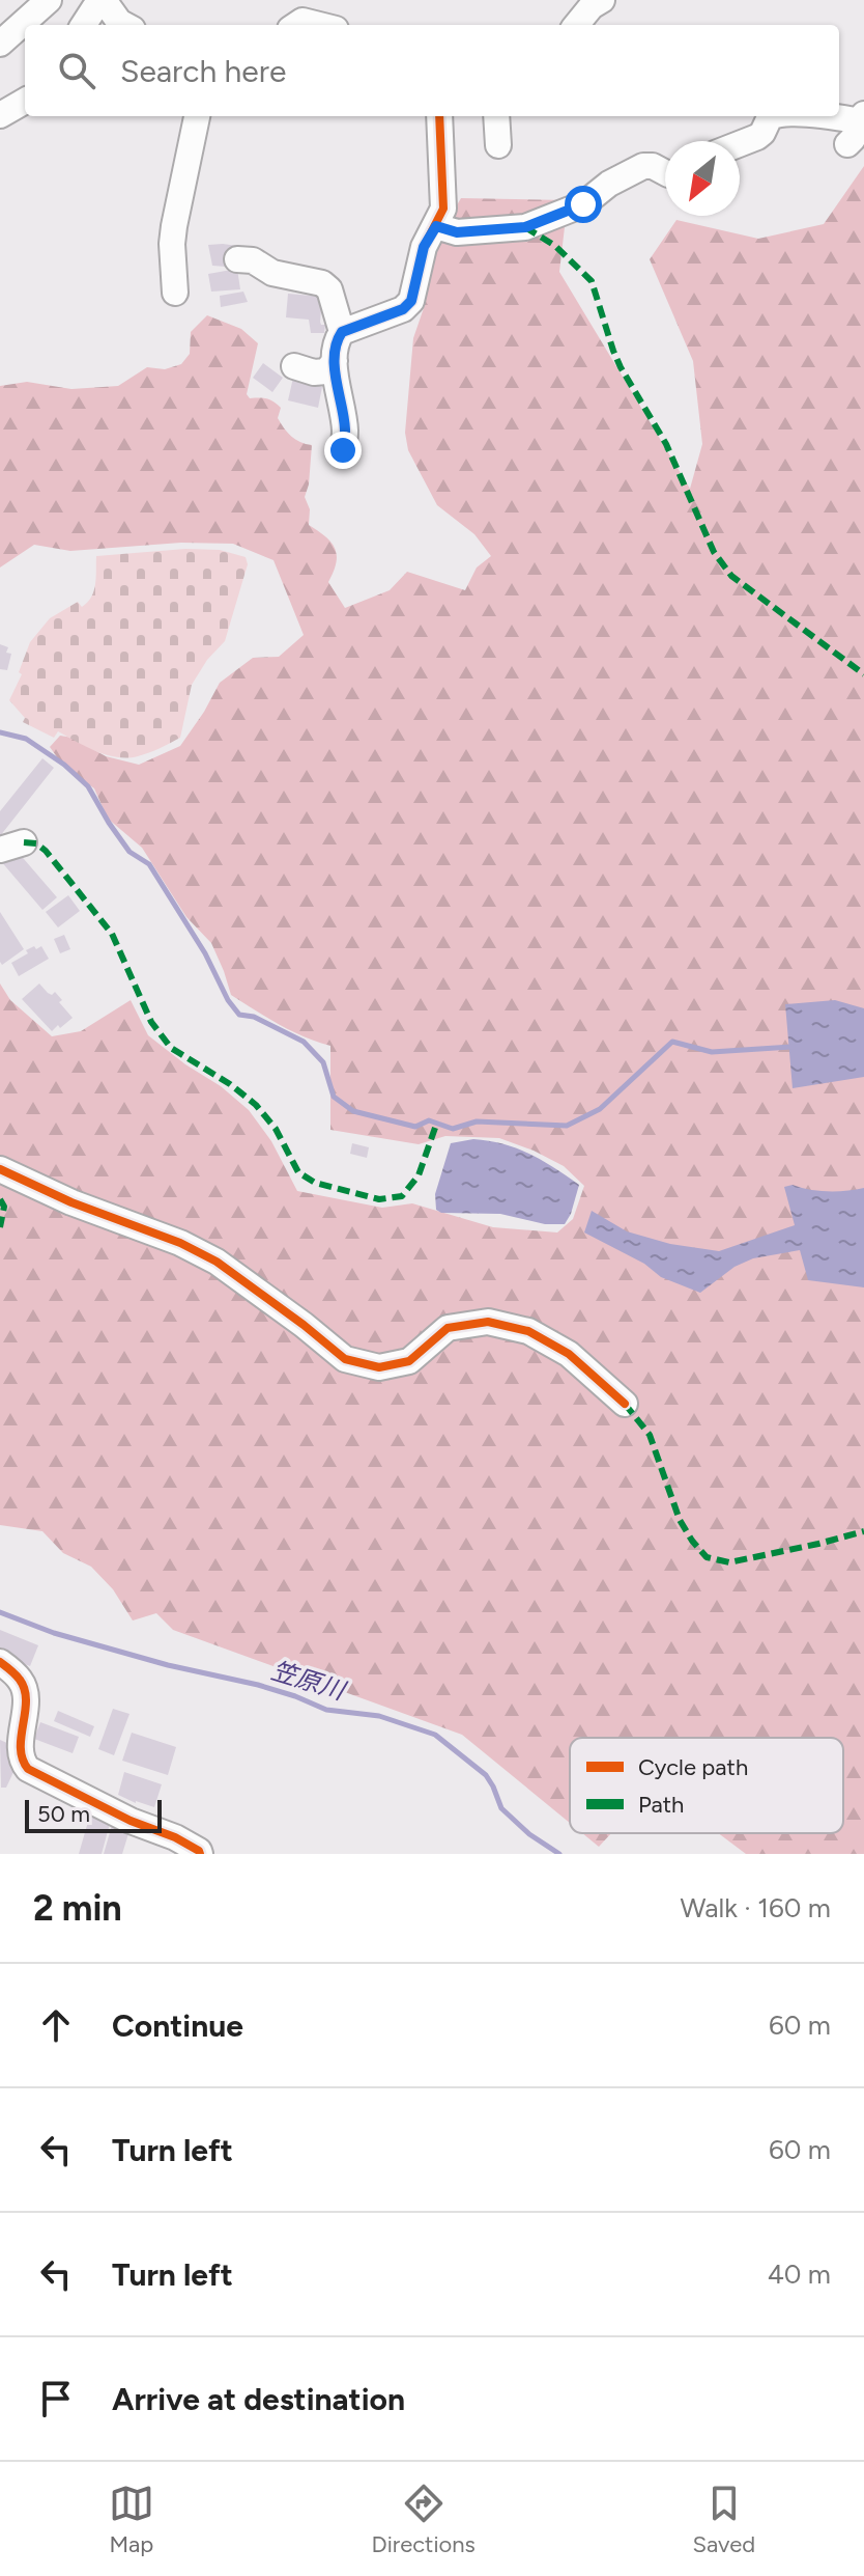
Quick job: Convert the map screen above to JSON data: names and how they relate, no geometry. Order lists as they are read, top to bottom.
{
  "water": ["笠原川"],
  "legend": ["Cycle path", "Path"],
  "scale_bar": "50 m",
  "north": "bottom left",
  "page": {
    "search": "Search here",
    "scale": "50 m",
    "heading": ["2 min", "Walk · 160 m"],
    "list": [
      ["Continue", "60 m"],
      ["Turn left", "60 m"],
      ["Turn left", "40 m"],
      "Arrive at destination"
    ],
    "nav": ["Map", "Directions", "Saved"]
  }
}
